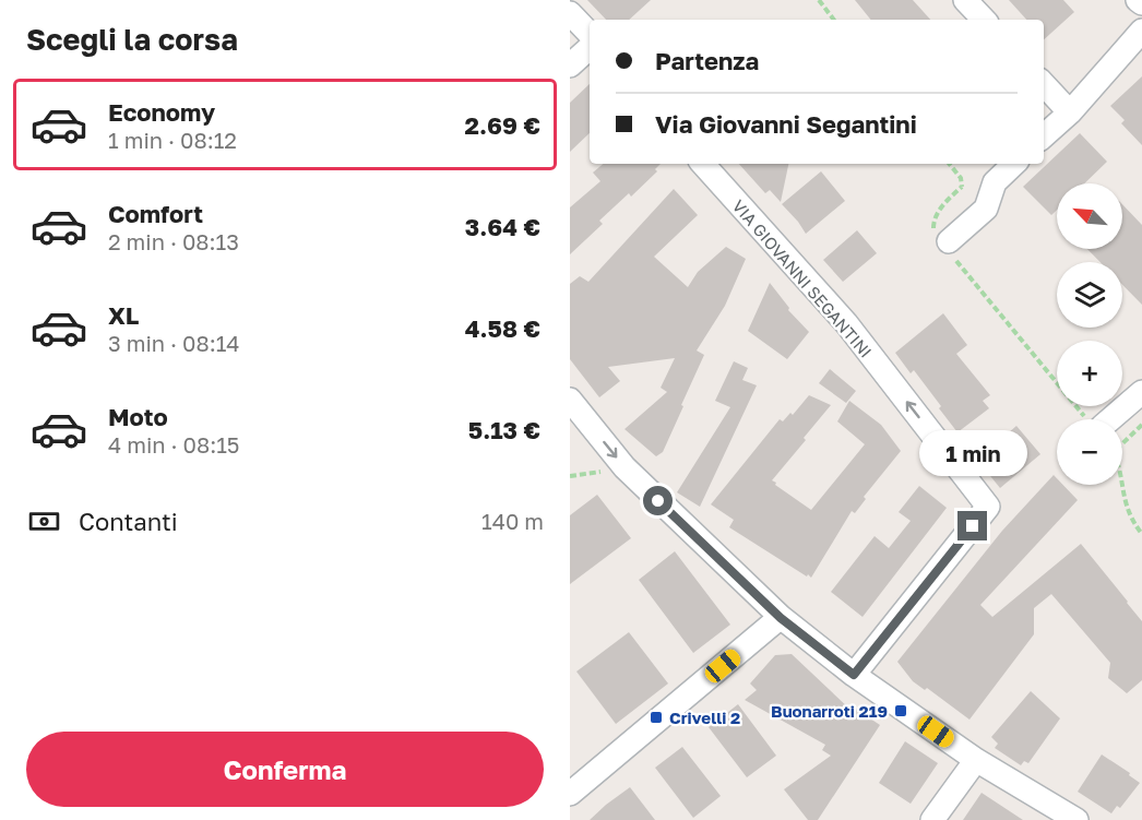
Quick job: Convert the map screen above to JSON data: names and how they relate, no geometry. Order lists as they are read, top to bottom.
{
  "streets": {
    "street": ["VIA GIOVANNI SEGANTINI"]
  },
  "one_way": ["VIA GIOVANNI SEGANTINI"],
  "places": {
    "transit": ["Buonarroti 219", "Crivelli 2"]
  },
  "north": "top left",
  "page": {
    "heading": "Scegli la corsa",
    "banner": ["Partenza", "Via Giovanni Segantini"],
    "list": [
      {
        "name": "Economy",
        "note": "1 min · 08:12",
        "value": "2.69 €"
      },
      {
        "name": "Comfort",
        "note": "2 min · 08:13",
        "value": "3.64 €"
      },
      {
        "name": "XL",
        "note": "3 min · 08:14",
        "value": "4.58 €"
      },
      {
        "name": "Moto",
        "note": "4 min · 08:15",
        "value": "5.13 €"
      }
    ],
    "map_buttons": ["+", "−"],
    "bubble": "1 min",
    "pay": ["Contanti", "140 m"],
    "buttons": "Conferma"
  }
}
